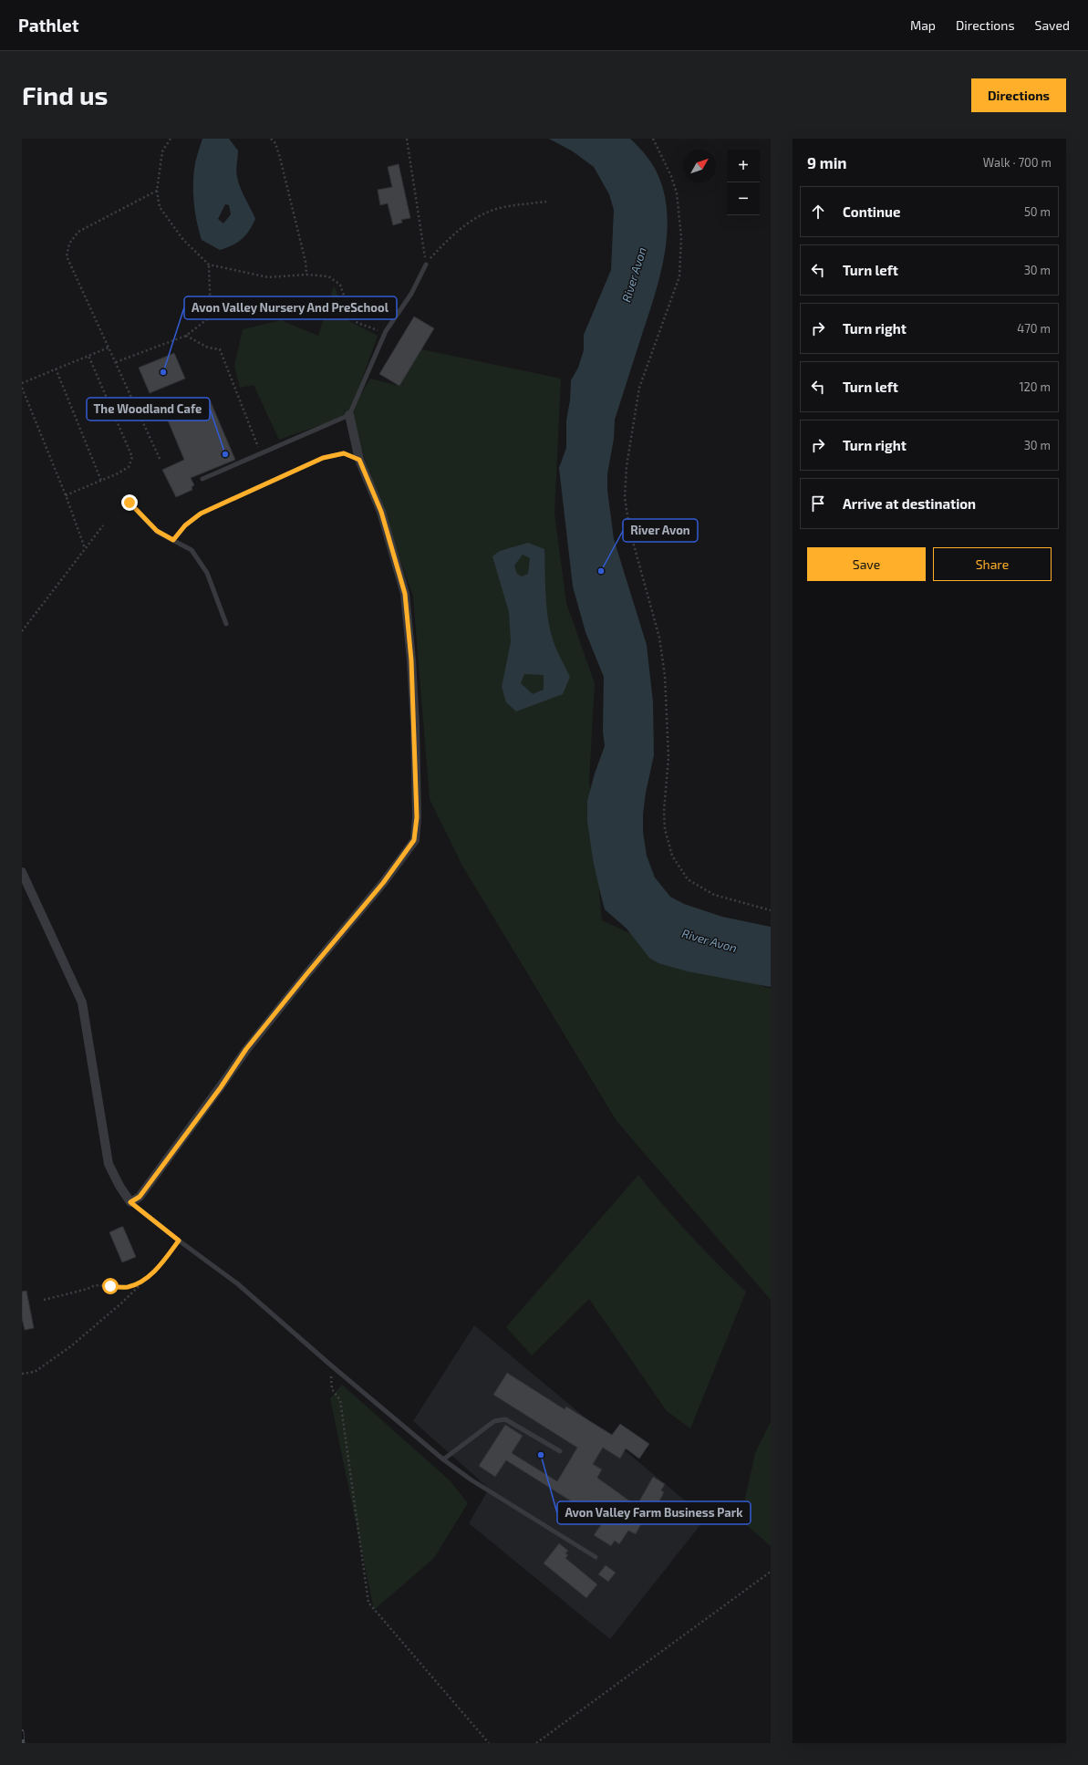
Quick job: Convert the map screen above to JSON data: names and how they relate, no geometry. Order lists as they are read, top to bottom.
{
  "water": ["River Avon"],
  "places": [
    "Avon Valley Nursery And PreSchool",
    "The Woodland Cafe",
    "River Avon",
    "Avon Valley Farm Business Park"
  ],
  "north": "top right",
  "page": {
    "header": "Pathlet",
    "nav": ["Map", "Directions", "Saved"],
    "buttons": [
      "Directions",
      ["Save", "Share"]
    ],
    "title": "Find us",
    "heading": ["9 min", "Walk · 700 m"],
    "map_buttons": ["+", "−"],
    "list": [
      ["Continue", "50 m"],
      ["Turn left", "30 m"],
      ["Turn right", "470 m"],
      ["Turn left", "120 m"],
      ["Turn right", "30 m"],
      "Arrive at destination"
    ]
  }
}
